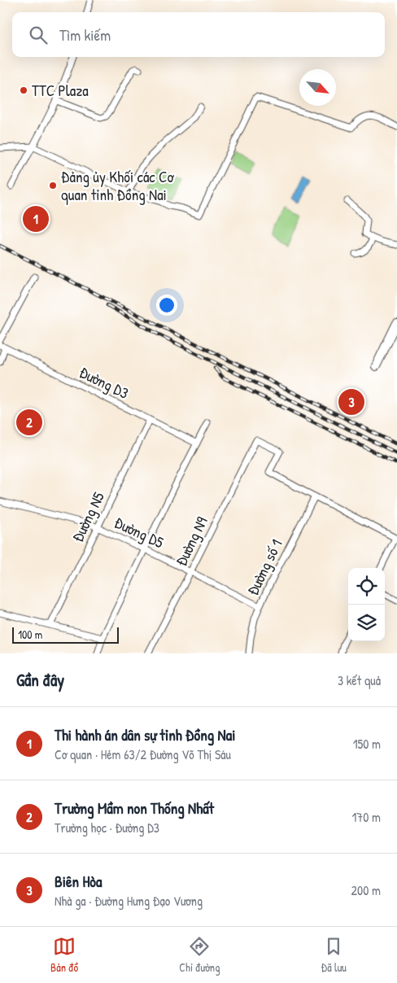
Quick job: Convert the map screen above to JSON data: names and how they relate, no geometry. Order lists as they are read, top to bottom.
{
  "streets": {
    "street": [
      "Đường D3",
      "Đường N5",
      "Đường D5",
      "Đường N9",
      "Đường số 1"
    ]
  },
  "crossings": [
    ["Đường D3", "Đường N5"],
    ["Đường N5", "Đường D5"],
    ["Đường D5", "Đường N9"],
    ["Đường D5", "Đường số 1"],
    ["Đường N9", "Đường số 1"]
  ],
  "places": ["TTC Plaza", "Đảng ủy Khối các Cơ quan tỉnh Đồng Nai"],
  "scale_bar": "100 m",
  "north": "bottom right",
  "page": {
    "search": "Tìm kiếm",
    "pins": ["1", "3", "2"],
    "scale": "100 m",
    "heading": ["Gần đây", "3 kết quả"],
    "list": [
      {
        "mark": "1",
        "name": "Thi hành án dân sự tỉnh Đồng Nai",
        "note": "Cơ quan · Hẻm 63/2 Đường Võ Thị Sáu",
        "value": "150 m"
      },
      {
        "mark": "2",
        "name": "Trường Mầm non Thống Nhất",
        "note": "Trường học · Đường D3",
        "value": "170 m"
      },
      {
        "mark": "3",
        "name": "Biên Hòa",
        "note": "Nhà ga · Đường Hưng Đạo Vương",
        "value": "200 m"
      }
    ],
    "nav": ["Bản đồ", "Chỉ đường", "Đã lưu"]
  }
}
